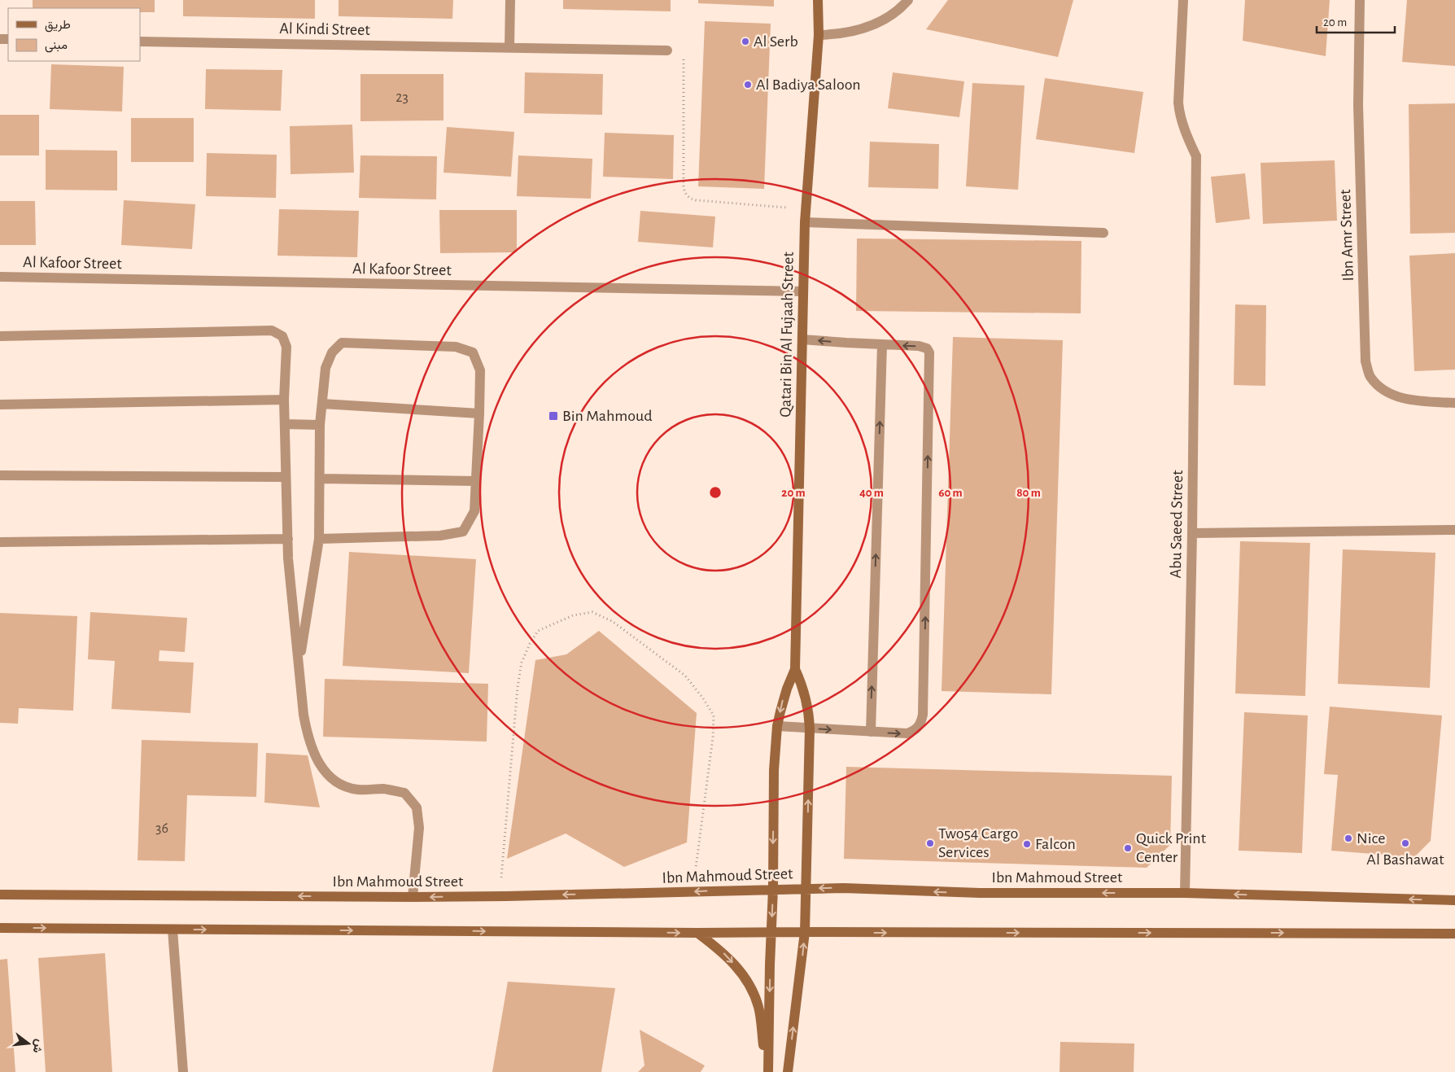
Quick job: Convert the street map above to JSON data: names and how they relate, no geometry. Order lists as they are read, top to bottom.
{
  "streets": {
    "street": [
      "Al Kindi Street",
      "Ibn Amr Street",
      "Al Kafoor Street",
      "Qatari Bin Al Fujaah Street",
      "Abu Saeed Street",
      "Ibn Mahmoud Street"
    ]
  },
  "crossings": [
    ["Al Kafoor Street", "Qatari Bin Al Fujaah Street"],
    ["Qatari Bin Al Fujaah Street", "Ibn Mahmoud Street"],
    ["Abu Saeed Street", "Ibn Mahmoud Street"]
  ],
  "places": {
    "other": [
      "Al Serb",
      "Al Badiya Saloon",
      "Nice",
      "Two54 Cargo Services",
      "Al Bashawat",
      "Falcon",
      "Quick Print Center"
    ],
    "transit": ["Bin Mahmoud"]
  },
  "house_numbers": ["23", "36"],
  "legend": ["طريق", "مبنى"],
  "scale_bar": "20 m",
  "north": "right",
  "rings": [
    "20 m",
    "40 m",
    "60 m",
    "80 m"
  ]
}
